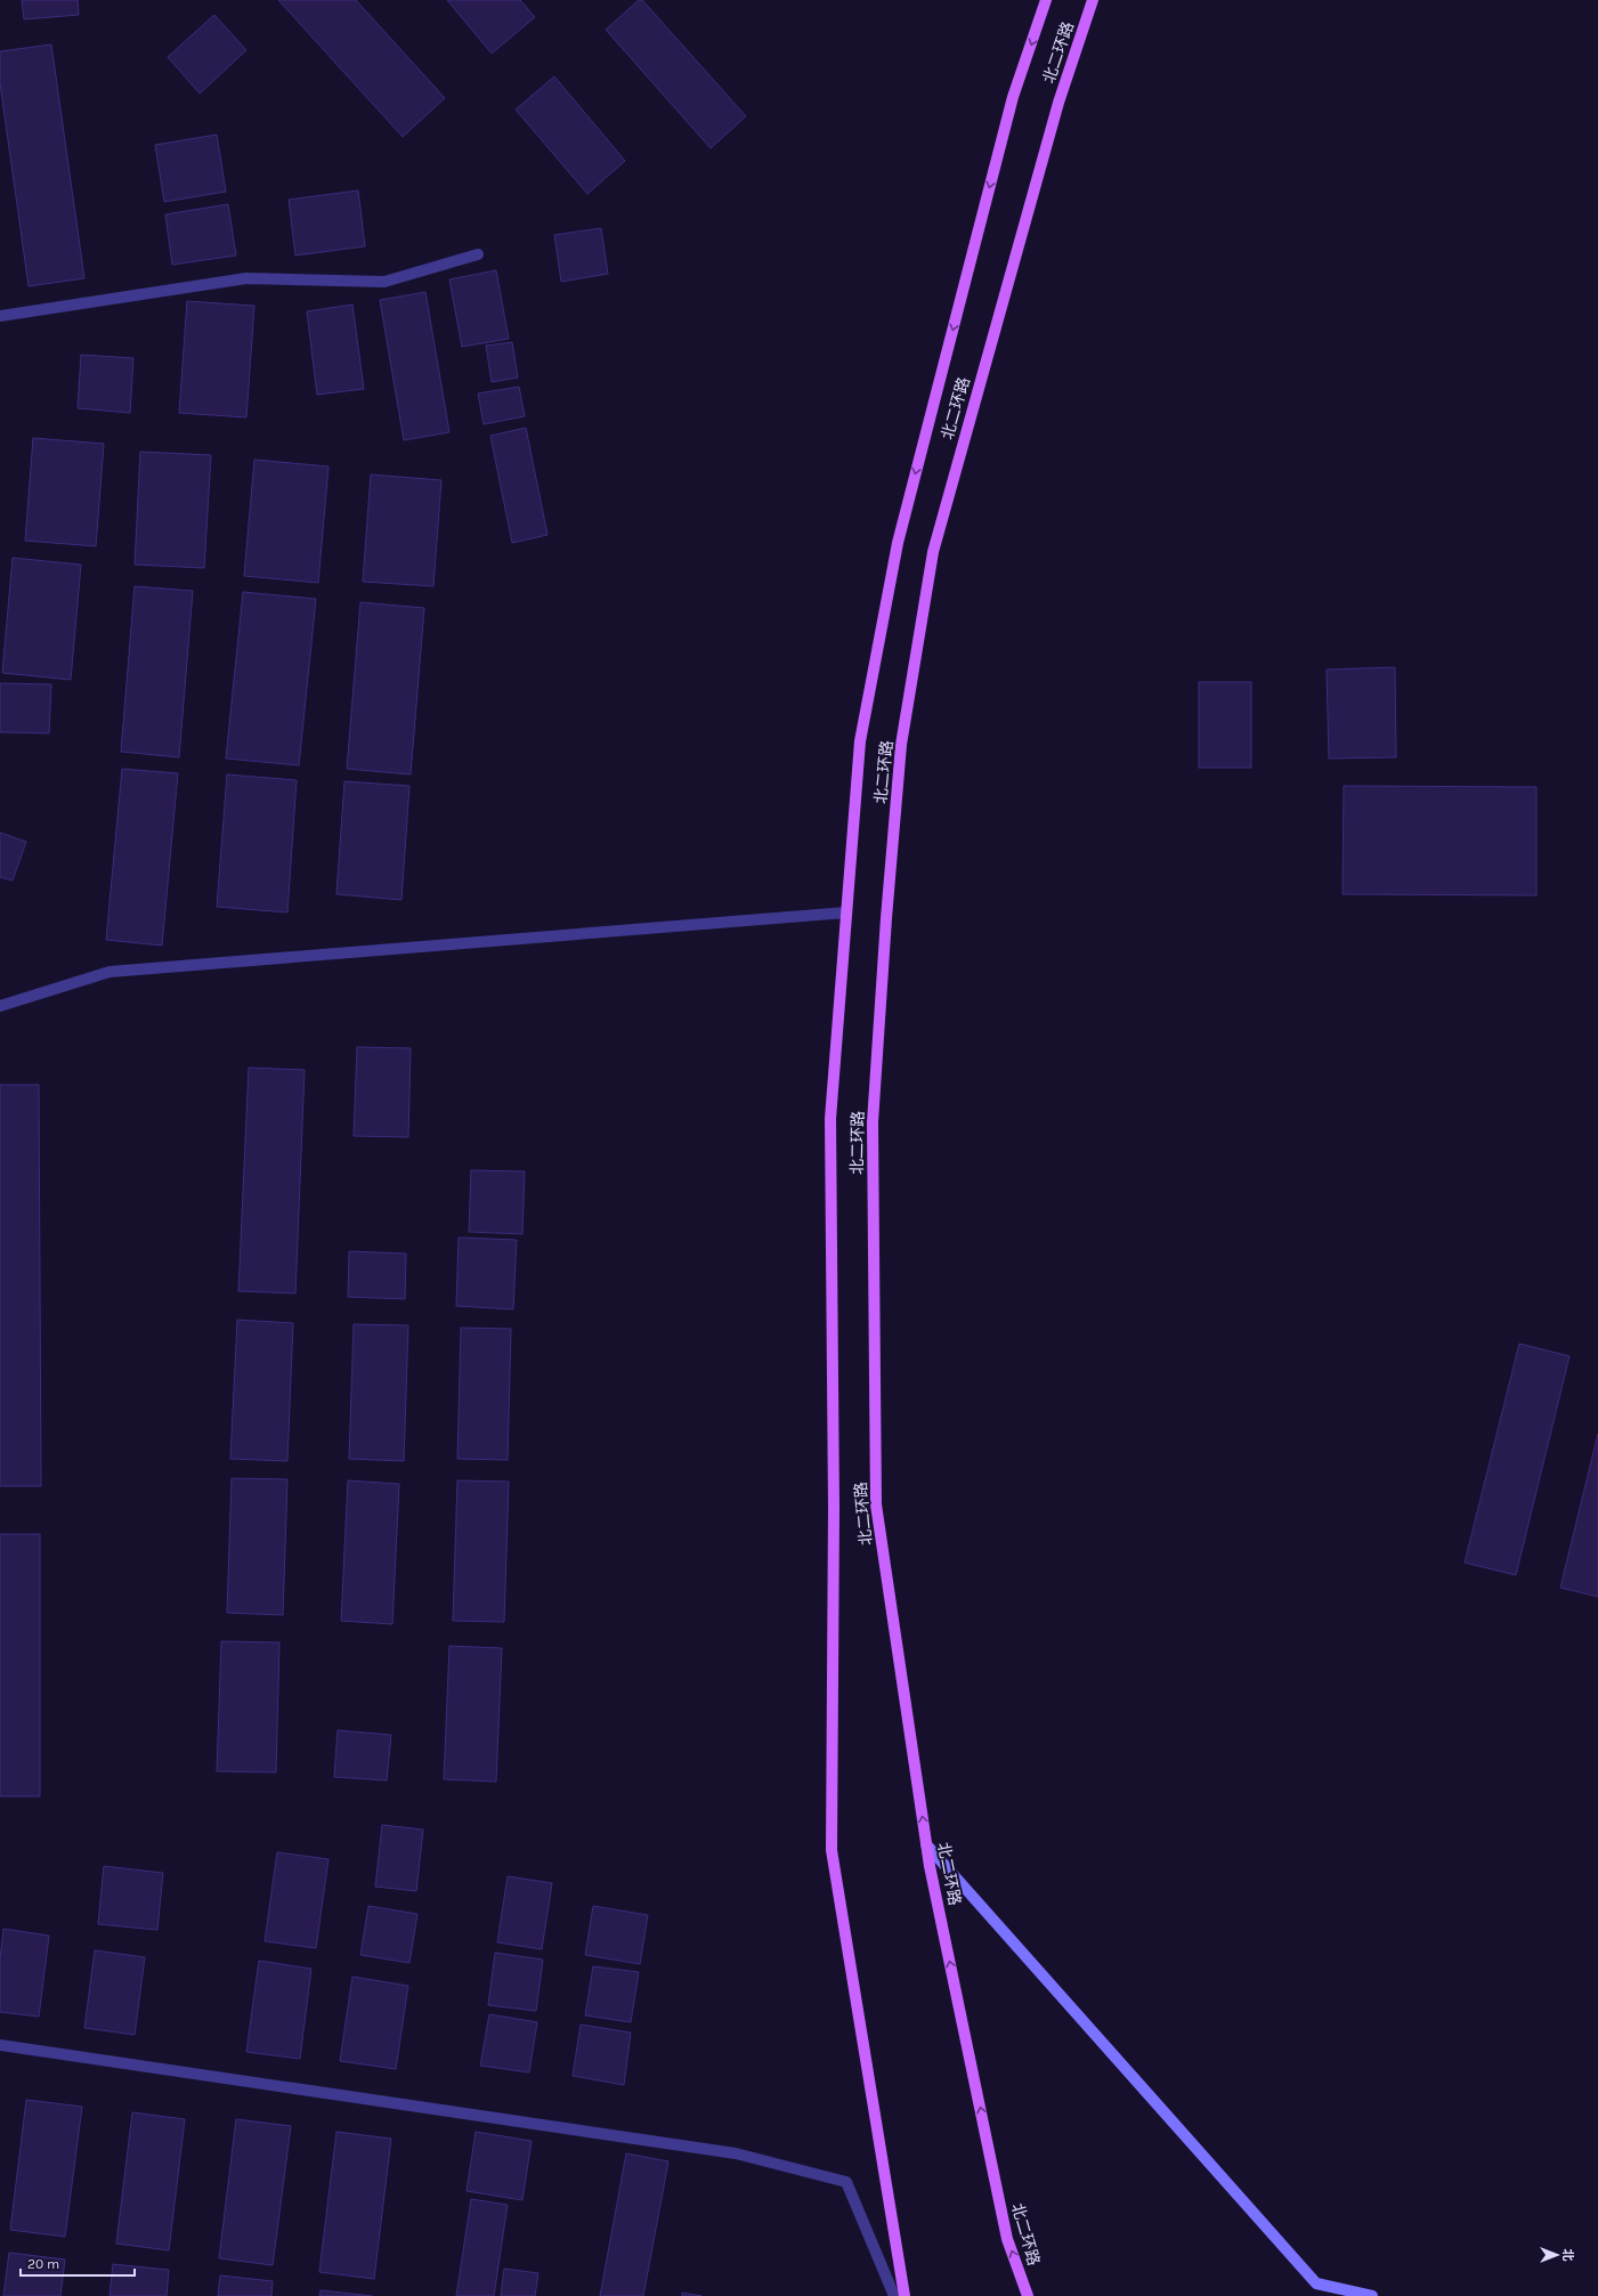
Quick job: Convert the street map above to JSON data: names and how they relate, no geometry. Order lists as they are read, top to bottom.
{
  "streets": {
    "main road": ["北二环路"]
  },
  "scale_bar": "20 m",
  "north": "right"
}
